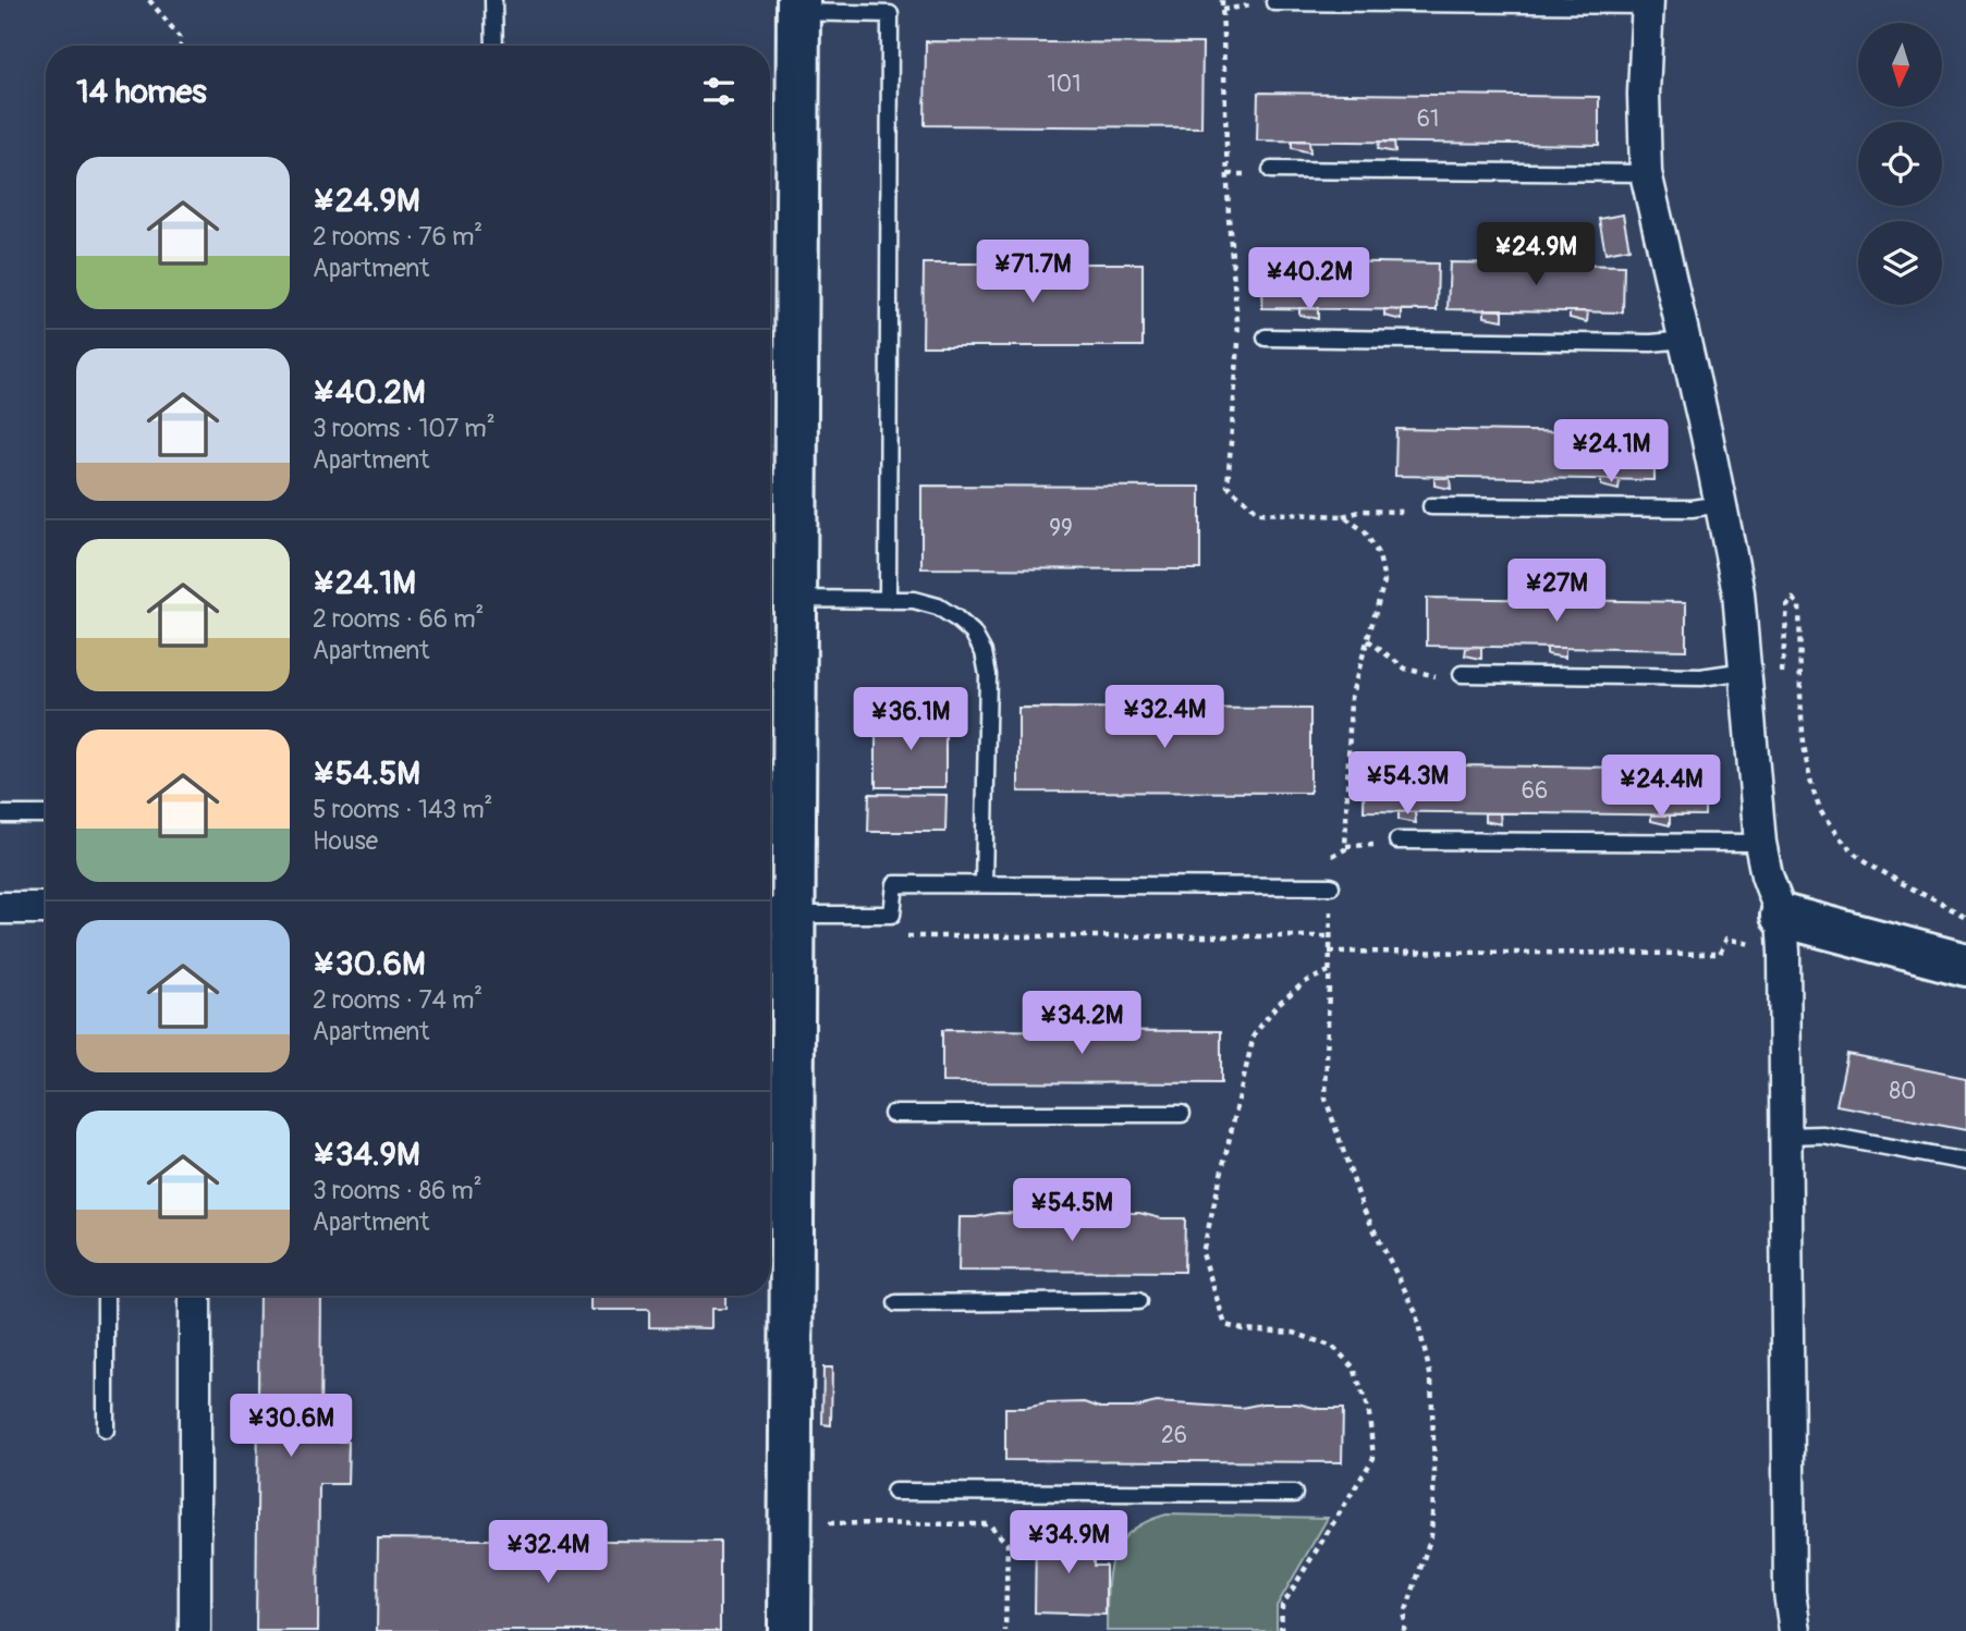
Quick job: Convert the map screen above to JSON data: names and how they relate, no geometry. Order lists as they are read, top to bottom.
{
  "house_numbers": [
    "101",
    "61",
    "99",
    "66",
    "80",
    "26"
  ],
  "north": "bottom",
  "page": {
    "heading": "14 homes",
    "list": [
      {
        "name": "¥24.9M",
        "note": "2 rooms · 76 m² · Apartment"
      },
      {
        "name": "¥40.2M",
        "note": "3 rooms · 107 m² · Apartment"
      },
      {
        "name": "¥24.1M",
        "note": "2 rooms · 66 m² · Apartment"
      },
      {
        "name": "¥54.5M",
        "note": "5 rooms · 143 m² · House"
      },
      {
        "name": "¥30.6M",
        "note": "2 rooms · 74 m² · Apartment"
      },
      {
        "name": "¥34.9M",
        "note": "3 rooms · 86 m² · Apartment"
      }
    ],
    "price": [
      "¥24.9M",
      "¥71.7M",
      "¥40.2M",
      "¥24.1M",
      "¥27M",
      "¥32.4M",
      "¥36.1M",
      "¥54.3M",
      "¥24.4M",
      "¥34.2M",
      "¥54.5M",
      "¥30.6M",
      "¥34.9M",
      "¥32.4M"
    ]
  }
}
